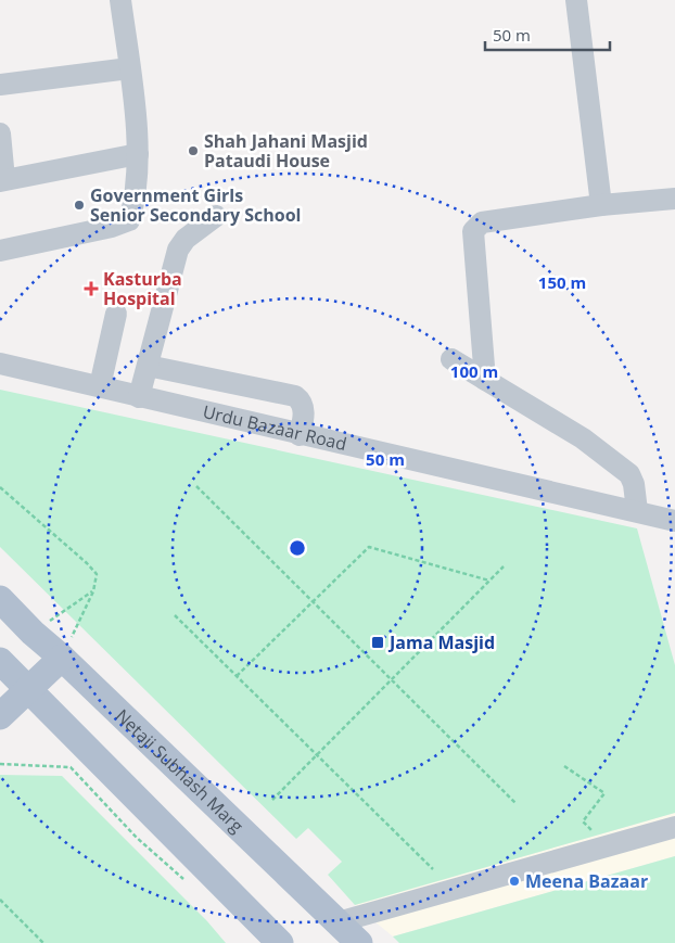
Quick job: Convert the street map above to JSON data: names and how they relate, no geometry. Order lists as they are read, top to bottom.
{
  "streets": {
    "main road": ["Netaji Subhash Marg"],
    "street": ["Urdu Bazaar Road"]
  },
  "places": {
    "other": ["Shah Jahani Masjid Pataudi House", "Government Girls Senior Secondary School", "Meena Bazaar"],
    "health": ["Kasturba Hospital"],
    "transit": ["Jama Masjid"]
  },
  "scale_bar": "50 m",
  "rings": ["150 m", "100 m", "50 m"]
}
